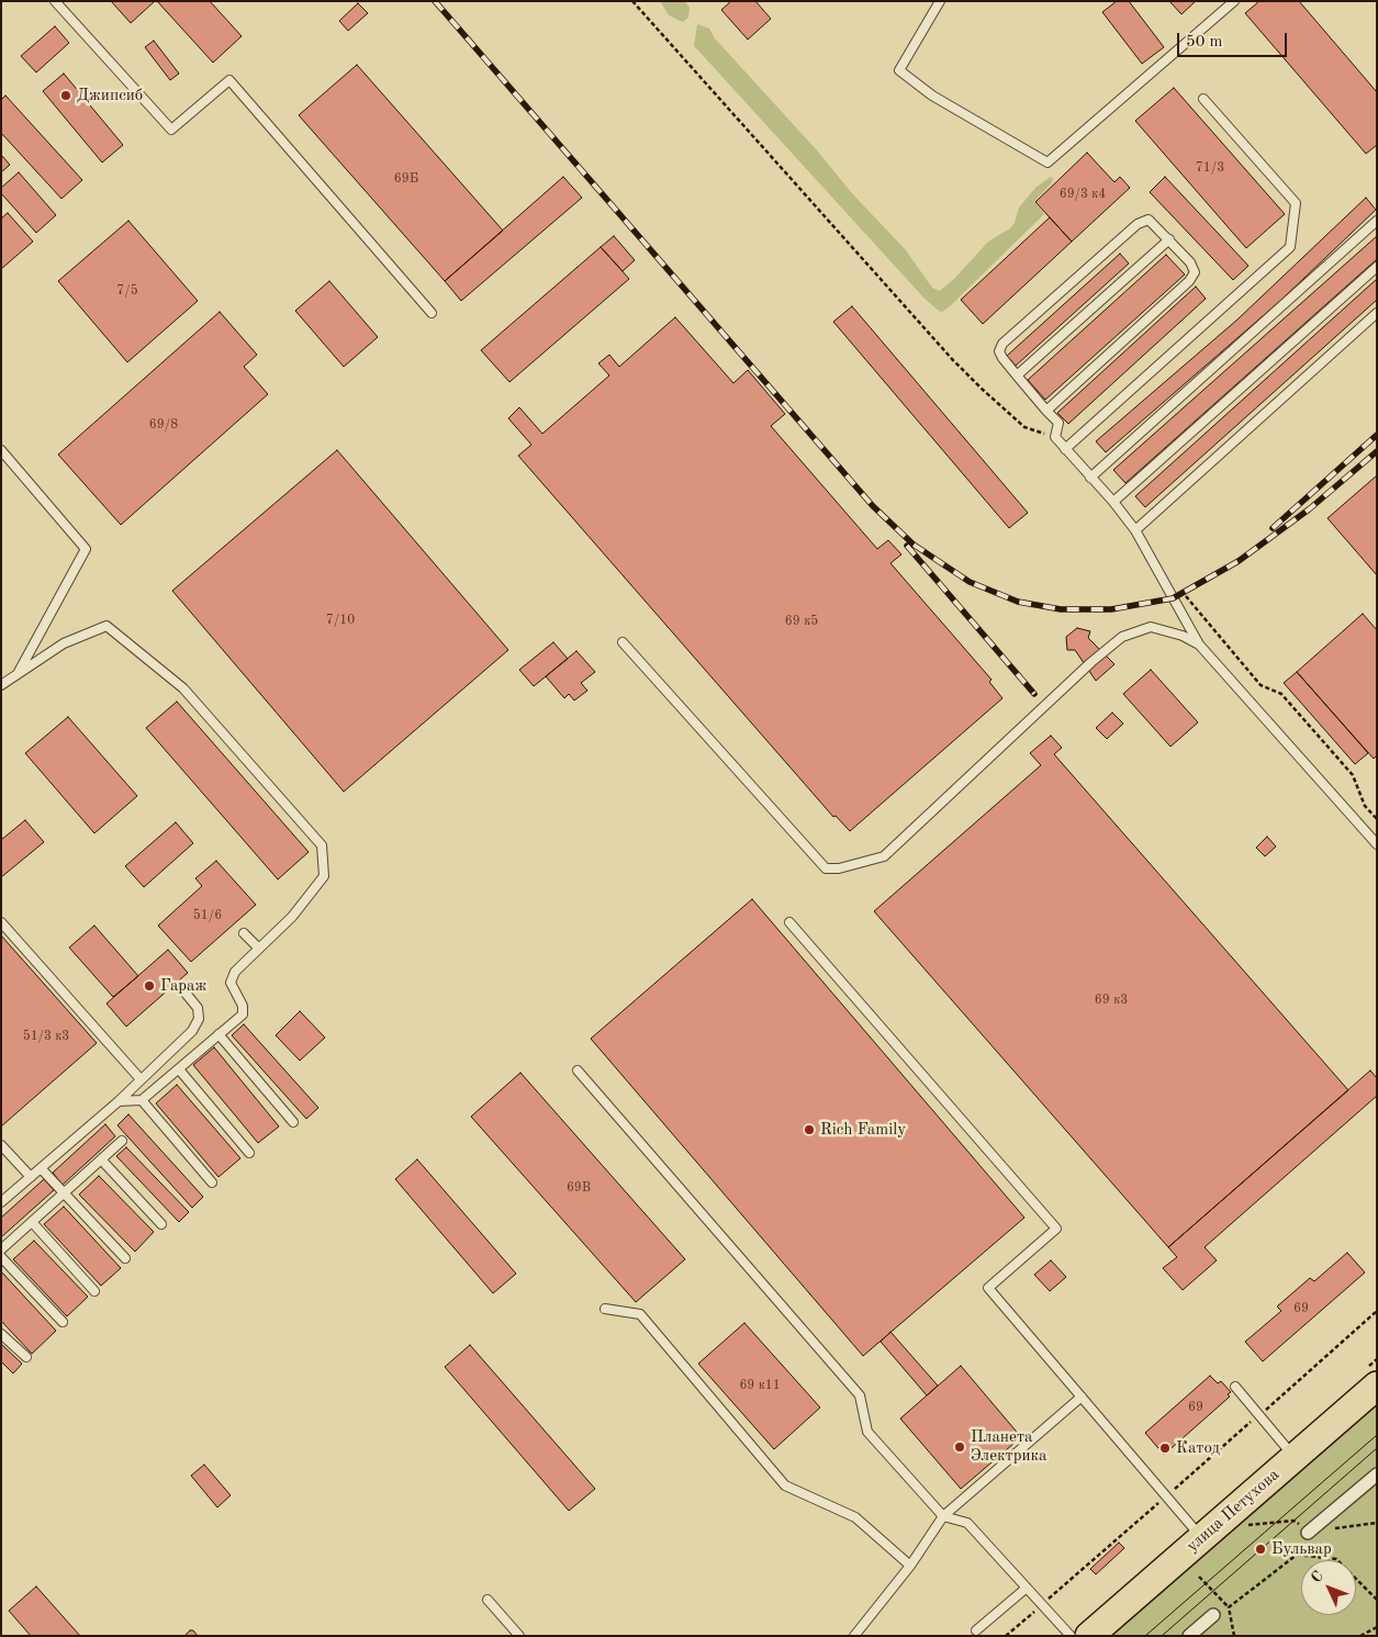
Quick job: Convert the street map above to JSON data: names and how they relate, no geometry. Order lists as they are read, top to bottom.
{
  "streets": {
    "highway": ["улица Петухова"]
  },
  "places": [
    "Джипсиб",
    "Гараж",
    "Rich Family",
    "Планета Электрика",
    "Катод",
    "Бульвар"
  ],
  "house_numbers": [
    "71/3",
    "69Б",
    "69/3 к4",
    "7/5",
    "69/8",
    "7/10",
    "69 к5",
    "51/6",
    "69 к3",
    "51/3 к3",
    "69В",
    "69",
    "69 к11",
    "69"
  ],
  "scale_bar": "50 m",
  "north": "top left"
}
